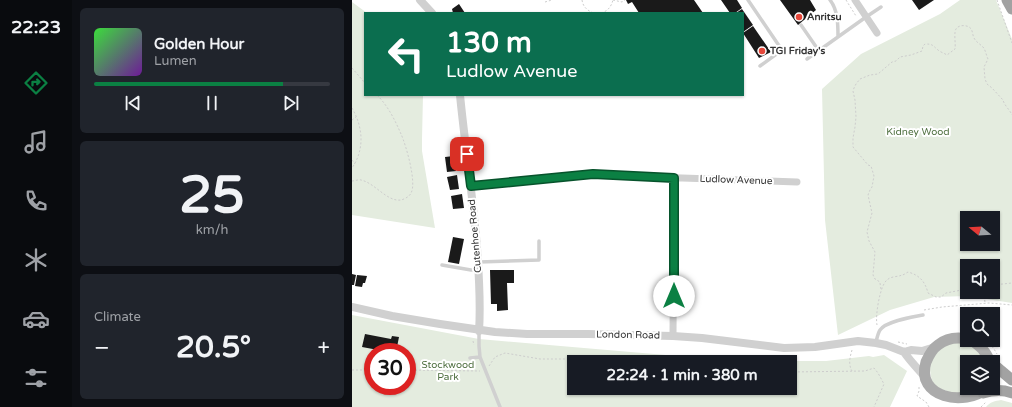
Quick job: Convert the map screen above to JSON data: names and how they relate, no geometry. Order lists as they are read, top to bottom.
{
  "streets": {
    "street": ["Ludlow Avenue", "Cutenhoe Road", "London Road"]
  },
  "crossings": [
    ["Ludlow Avenue", "Cutenhoe Road"],
    ["Cutenhoe Road", "London Road"]
  ],
  "parks": ["Kidney Wood", "Stockwood Park"],
  "places": ["Anritsu", "TGI Friday's"],
  "north": "left",
  "page": {
    "tabs": "22:23",
    "turn": ["130 m", "Ludlow Avenue"],
    "song": ["Golden Hour", "Lumen"],
    "tile": [
      ["25", "km/h"],
      "Climate"
    ],
    "heat": ["−", "20.5°", "+"],
    "limit": "30",
    "trip": "22:24 · 1 min · 380 m"
  }
}
